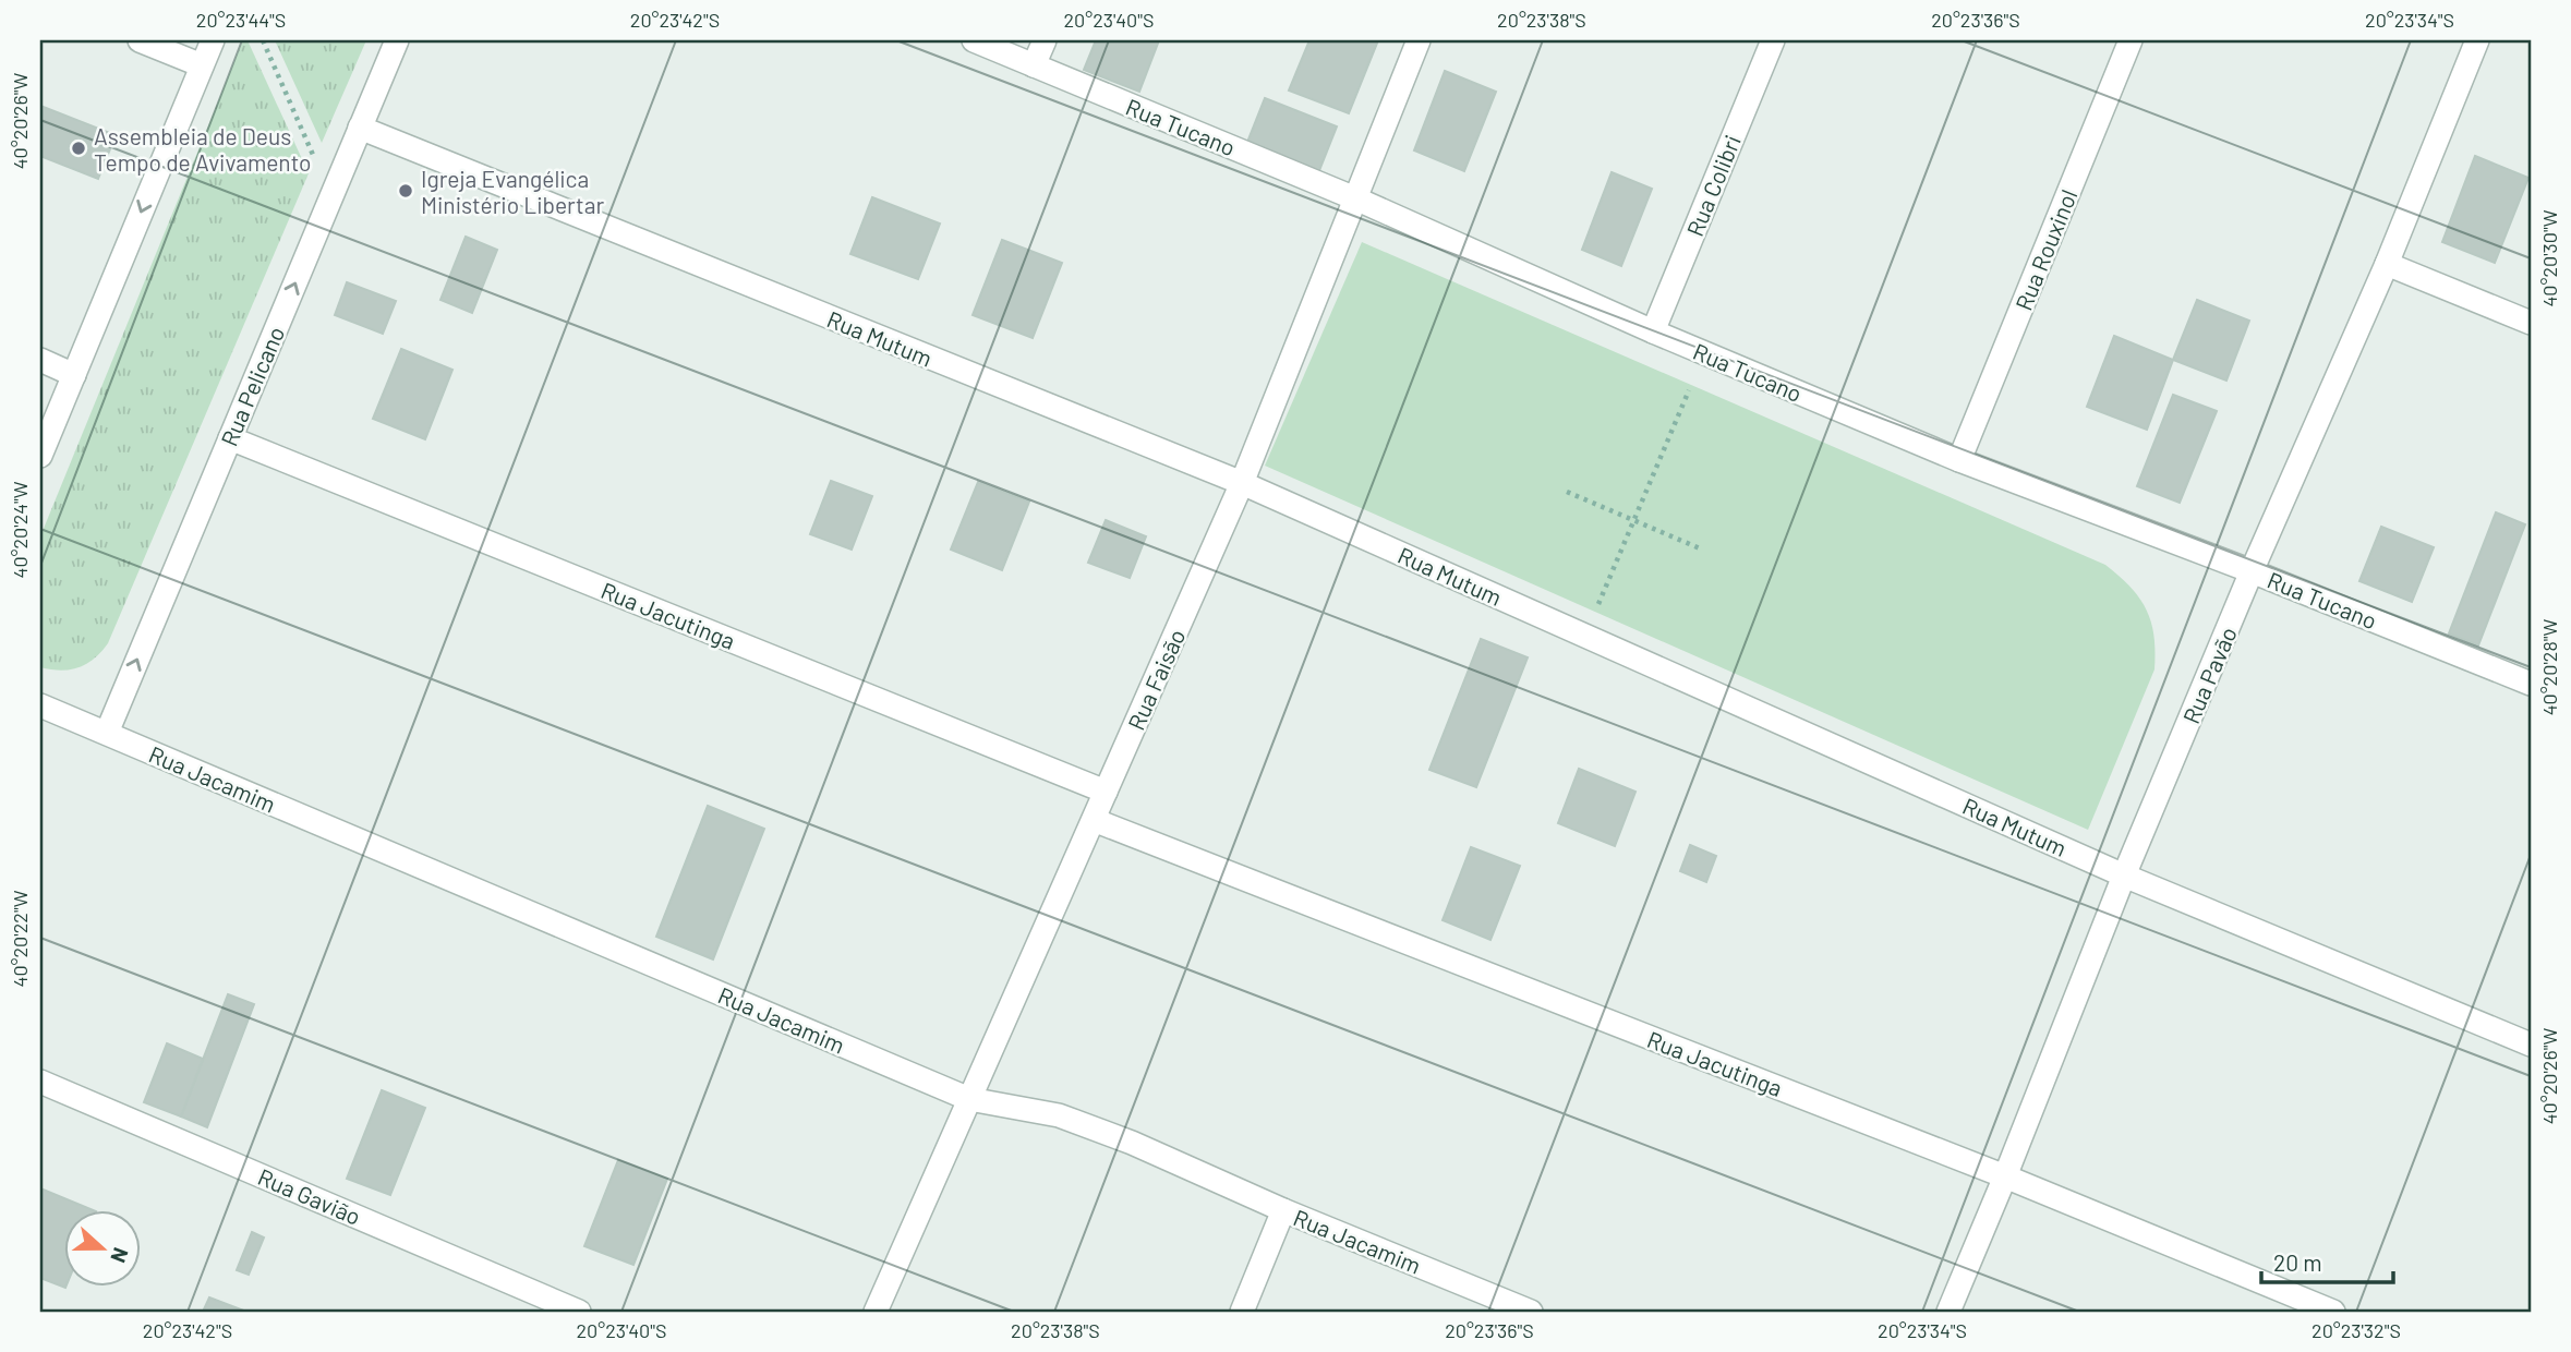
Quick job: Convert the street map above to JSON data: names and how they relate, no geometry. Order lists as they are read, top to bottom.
{
  "streets": {
    "street": [
      "Rua Tucano",
      "Rua Colibri",
      "Rua Rouxinol",
      "Rua Mutum",
      "Rua Pelicano",
      "Rua Jacutinga",
      "Rua Pavão",
      "Rua Faisão",
      "Rua Jacamim",
      "Rua Gavião"
    ]
  },
  "crossings": [
    ["Rua Tucano", "Rua Colibri"],
    ["Rua Tucano", "Rua Rouxinol"],
    ["Rua Tucano", "Rua Pavão"],
    ["Rua Tucano", "Rua Faisão"],
    ["Rua Mutum", "Rua Pelicano"],
    ["Rua Mutum", "Rua Pavão"],
    ["Rua Mutum", "Rua Faisão"],
    ["Rua Pelicano", "Rua Jacutinga"],
    ["Rua Pelicano", "Rua Jacamim"],
    ["Rua Jacutinga", "Rua Pavão"],
    ["Rua Jacutinga", "Rua Faisão"],
    ["Rua Faisão", "Rua Jacamim"]
  ],
  "places": ["Assembleia de Deus Tempo de Avivamento", "Igreja Evangélica Ministério Libertar"],
  "scale_bar": "20 m",
  "north": "right",
  "coordinates": [
    "20°23'44\"S",
    "20°23'42\"S",
    "20°23'40\"S",
    "20°23'38\"S",
    "20°23'36\"S",
    "20°23'34\"S",
    "40°20'26\"W",
    "40°20'30\"W",
    "40°20'24\"W",
    "40°20'28\"W",
    "40°20'22\"W",
    "20°23'32\"S"
  ]
}
